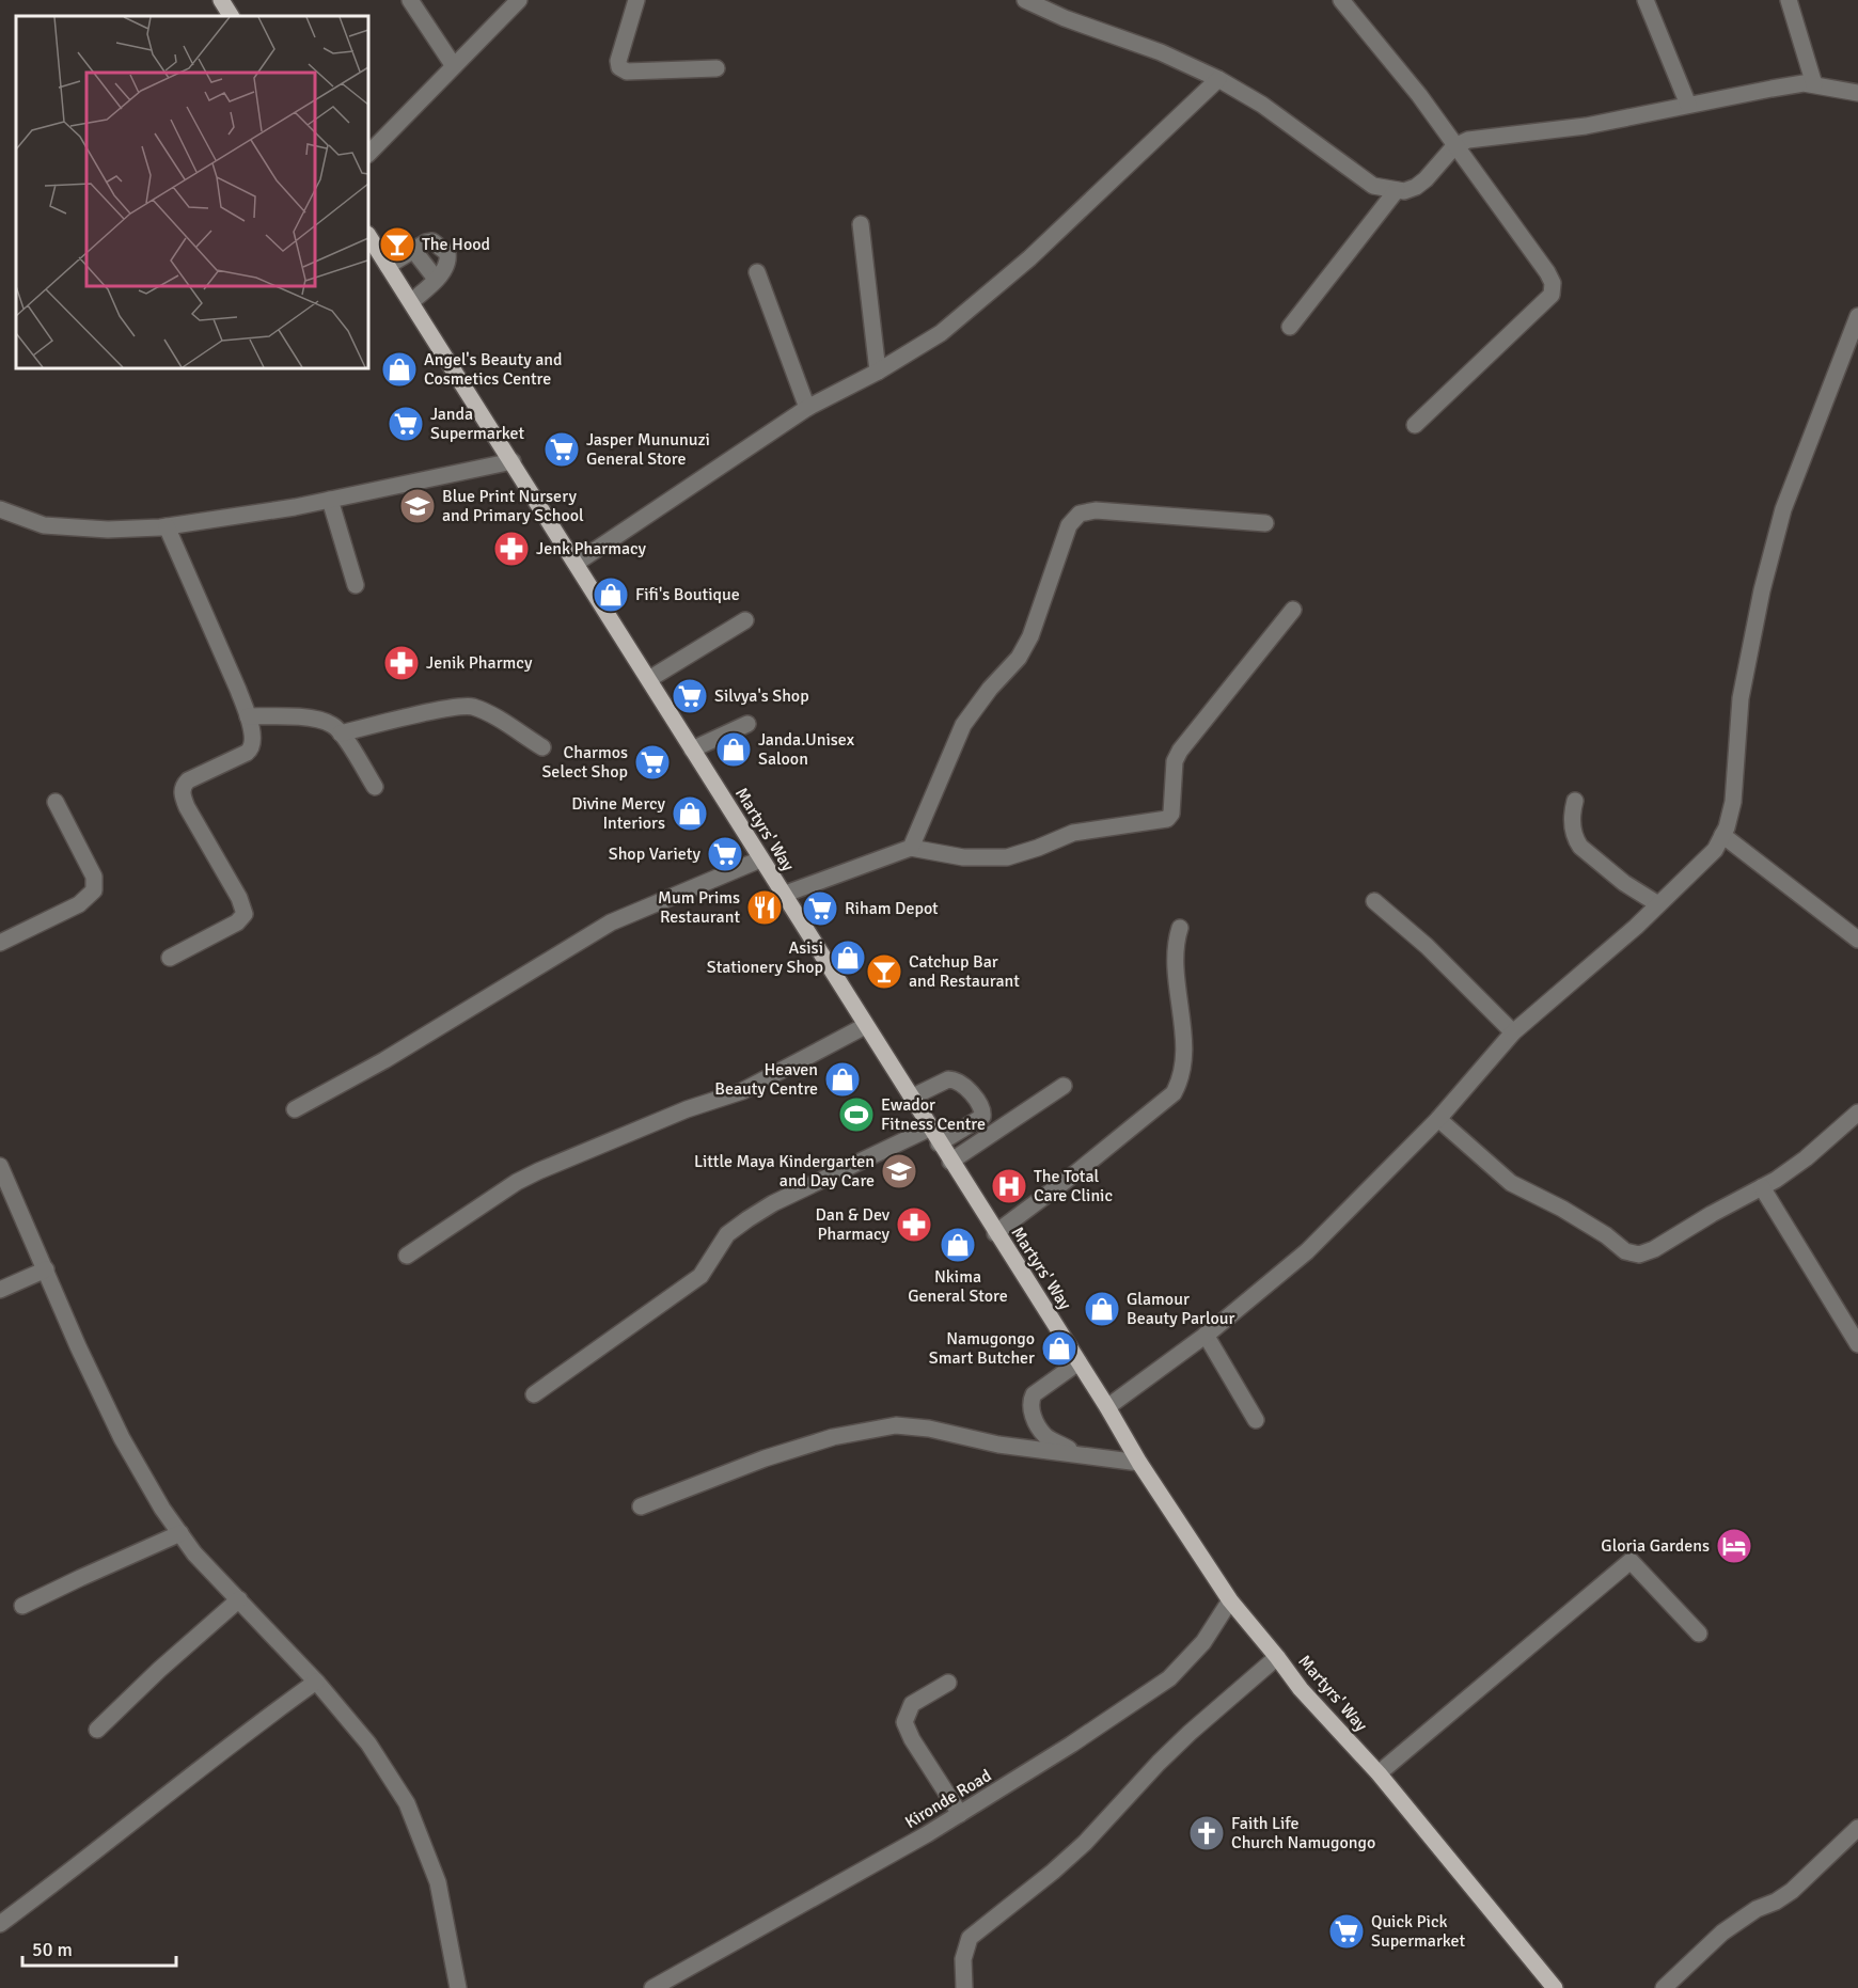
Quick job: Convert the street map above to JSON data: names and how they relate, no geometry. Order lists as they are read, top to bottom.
{
  "streets": {
    "main road": ["Martyrs' Way"],
    "street": ["Kironde Road"]
  },
  "crossings": [
    ["Martyrs' Way", "Kironde Road"]
  ],
  "places": {
    "bar": ["The Hood", "Catchup Bar and Restaurant"],
    "shop": [
      "Angel's Beauty and Cosmetics Centre",
      "Fifi's Boutique",
      "Janda.Unisex Saloon",
      "Divine Mercy Interiors",
      "Asisi Stationery Shop",
      "Heaven Beauty Centre",
      "Nkima General Store",
      "Glamour Beauty Parlour",
      "Namugongo Smart Butcher"
    ],
    "supermarket": [
      "Janda Supermarket",
      "Jasper Mununuzi General Store",
      "Silvya's Shop",
      "Charmos Select Shop",
      "Shop Variety",
      "Riham Depot",
      "Quick Pick Supermarket"
    ],
    "school or university": ["Blue Print Nursery and Primary School", "Little Maya Kindergarten and Day Care"],
    "pharmacy": ["Jenk Pharmacy", "Jenik Pharmcy", "Dan & Dev Pharmacy"],
    "restaurant": ["Mum Prims Restaurant"],
    "sports": ["Ewador Fitness Centre"],
    "hospital": ["The Total Care Clinic"],
    "hotel": ["Gloria Gardens"],
    "church": ["Faith Life Church Namugongo"]
  },
  "scale_bar": "50 m"
}
